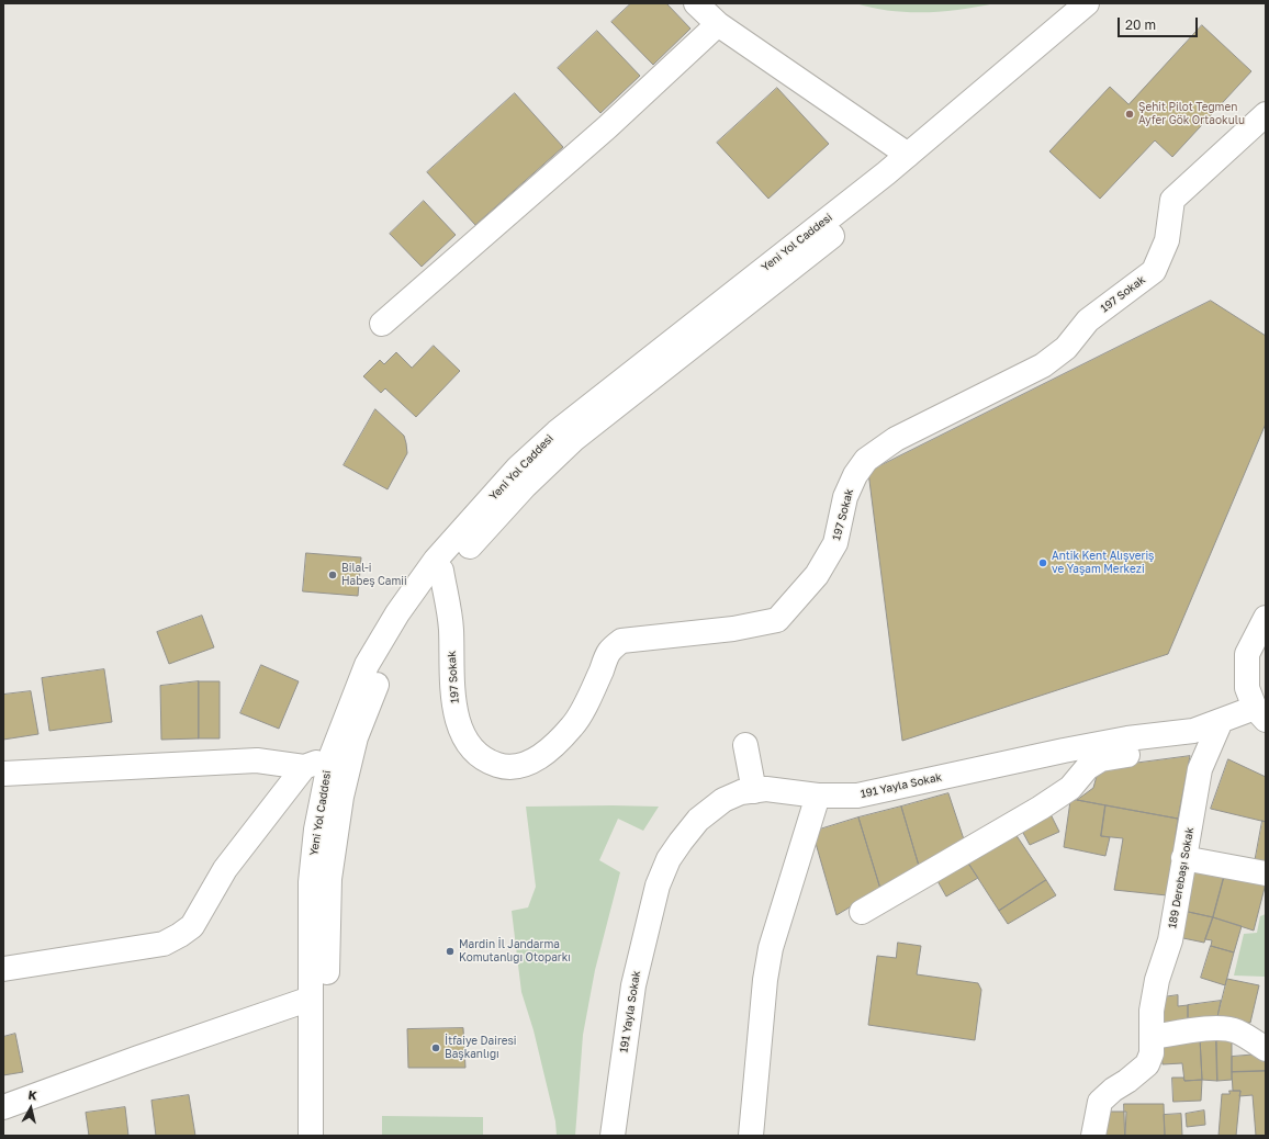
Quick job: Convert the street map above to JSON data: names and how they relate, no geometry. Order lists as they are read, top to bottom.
{
  "streets": {
    "street": [
      "Yeni Yol Caddesi",
      "197 Sokak",
      "191 Yayla Sokak",
      "189 Derebaşı Sokak"
    ]
  },
  "crossings": [
    ["Yeni Yol Caddesi", "197 Sokak"],
    ["191 Yayla Sokak", "189 Derebaşı Sokak"]
  ],
  "places": [
    "Şehit Pilot Teğmen Ayfer Gök Ortaokulu",
    "Antik Kent Alışveriş ve Yaşam Merkezi",
    "Bilal-i Habeş Camii",
    "Mardin İl Jandarma Komutanlığı Otoparkı",
    "İtfaiye Dairesi Başkanlığı"
  ],
  "scale_bar": "20 m",
  "north": "top"
}
